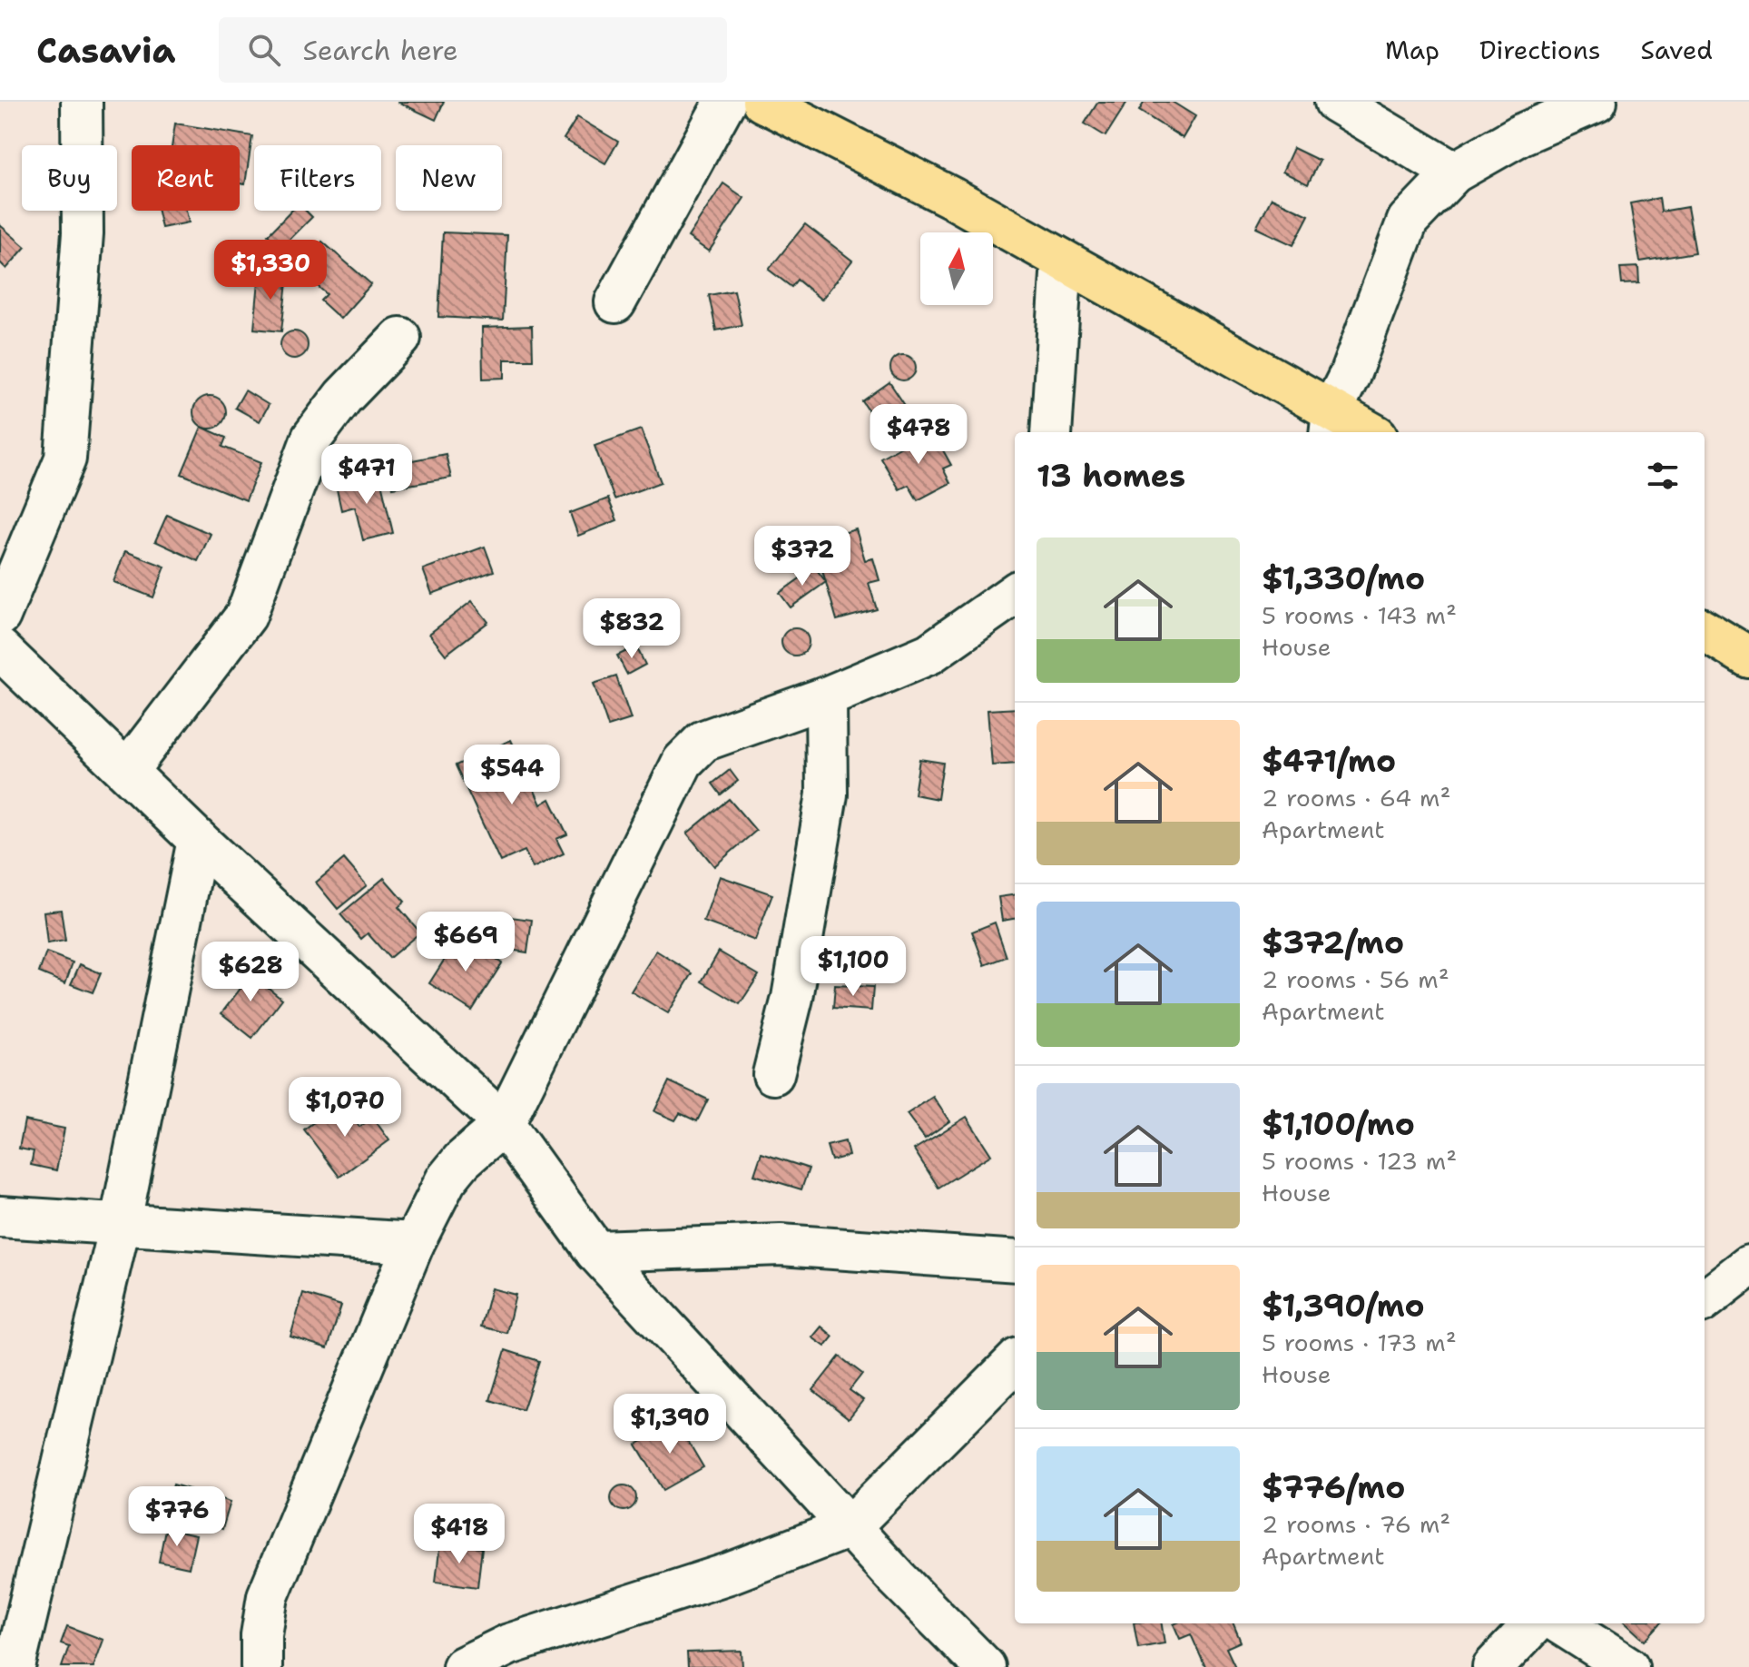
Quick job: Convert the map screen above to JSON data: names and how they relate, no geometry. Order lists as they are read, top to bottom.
{
  "north": "top",
  "page": {
    "header": "Casavia",
    "search": "Search here",
    "nav": ["Map", "Directions", "Saved"],
    "chip": [
      "Buy",
      "Rent",
      "Filters",
      "New"
    ],
    "price": [
      "$1,330",
      "$478",
      "$471",
      "$372",
      "$832",
      "$544",
      "$669",
      "$1,100",
      "$628",
      "$1,070",
      "$1,390",
      "$776",
      "$418"
    ],
    "heading": "13 homes",
    "list": [
      {
        "name": "$1,330/mo",
        "note": "5 rooms · 143 m² · House"
      },
      {
        "name": "$471/mo",
        "note": "2 rooms · 64 m² · Apartment"
      },
      {
        "name": "$372/mo",
        "note": "2 rooms · 56 m² · Apartment"
      },
      {
        "name": "$1,100/mo",
        "note": "5 rooms · 123 m² · House"
      },
      {
        "name": "$1,390/mo",
        "note": "5 rooms · 173 m² · House"
      },
      {
        "name": "$776/mo",
        "note": "2 rooms · 76 m² · Apartment"
      }
    ]
  }
}
